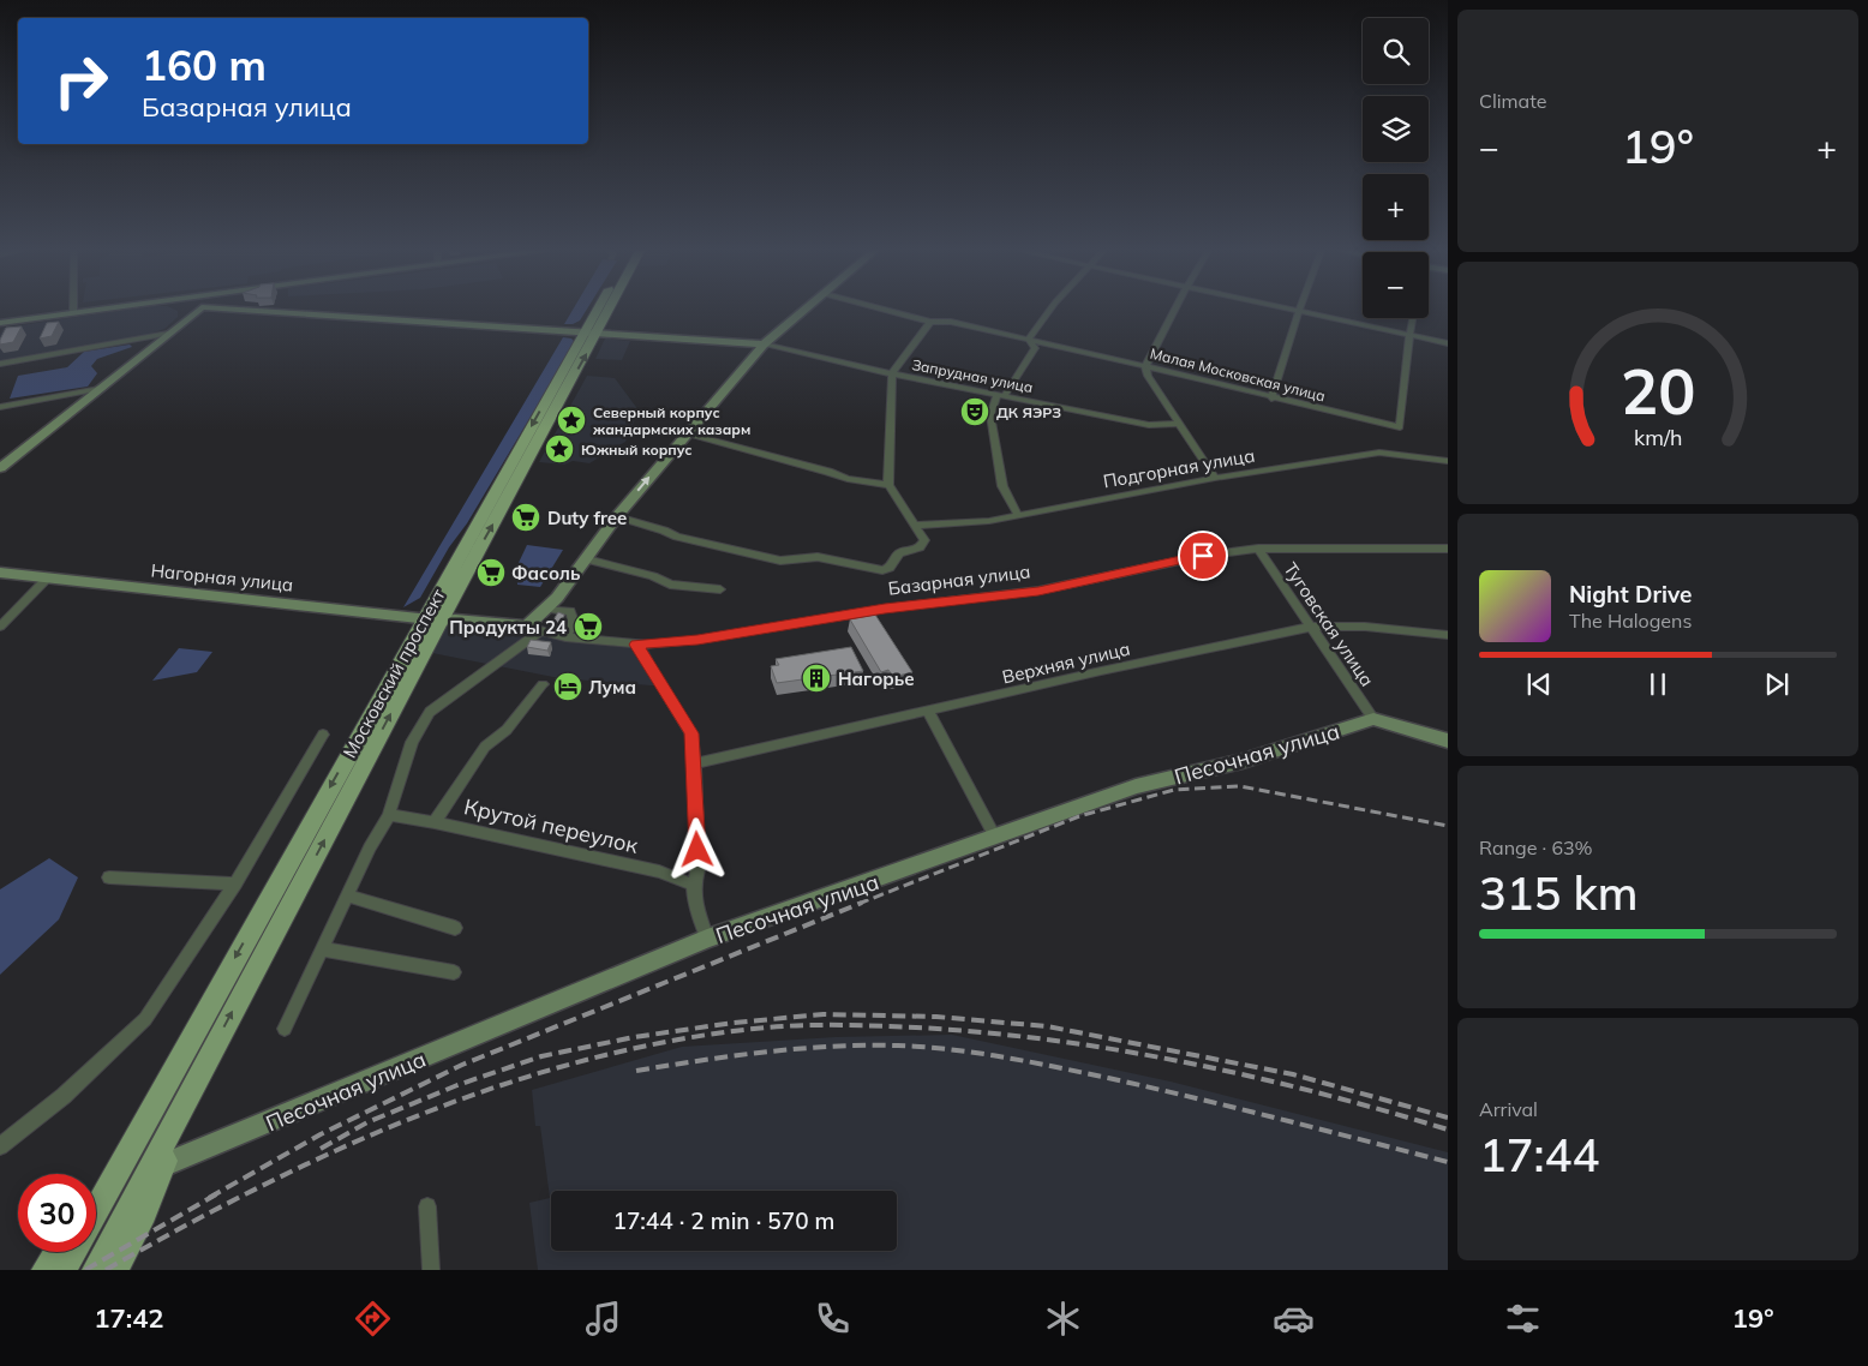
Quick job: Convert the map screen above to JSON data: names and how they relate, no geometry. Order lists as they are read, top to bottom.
{
  "streets": {
    "main road": [
      "Нагорная улица",
      "Базарная улица",
      "Московский проспект",
      "Песочная улица"
    ],
    "street": [
      "Малая Московская улица",
      "Запрудная улица",
      "Подгорная улица",
      "Туговская улица",
      "Верхняя улица",
      "Крутой переулок"
    ]
  },
  "crossings": [
    ["Нагорная улица", "Базарная улица"],
    ["Нагорная улица", "Московский проспект"],
    ["Базарная улица", "Туговская улица"],
    ["Базарная улица", "Московский проспект"],
    ["Туговская улица", "Верхняя улица"],
    ["Туговская улица", "Песочная улица"],
    ["Московский проспект", "Песочная улица"]
  ],
  "places": {
    "theatre": ["ДК ЯЭРЗ"],
    "place": ["Северный корпус жандармских казарм", "Южный корпус"],
    "supermarket": ["Duty free", "Фасоль", "Продукты 24"],
    "building": ["Нагорье"],
    "hotel": ["Лума"]
  },
  "page": {
    "tile": [
      "Climate",
      ["Range · 63%", "315 km"],
      ["Arrival", "17:44"]
    ],
    "map_buttons": ["+", "−"],
    "turn": ["160 m", "Базарная улица"],
    "heat": ["−", "19°", "+"],
    "song": ["Night Drive", "The Halogens"],
    "limit": "30",
    "trip": "17:44 · 2 min · 570 m",
    "tabs": ["17:42", "19°"],
    "gauge": ["20", "km/h"]
  }
}
